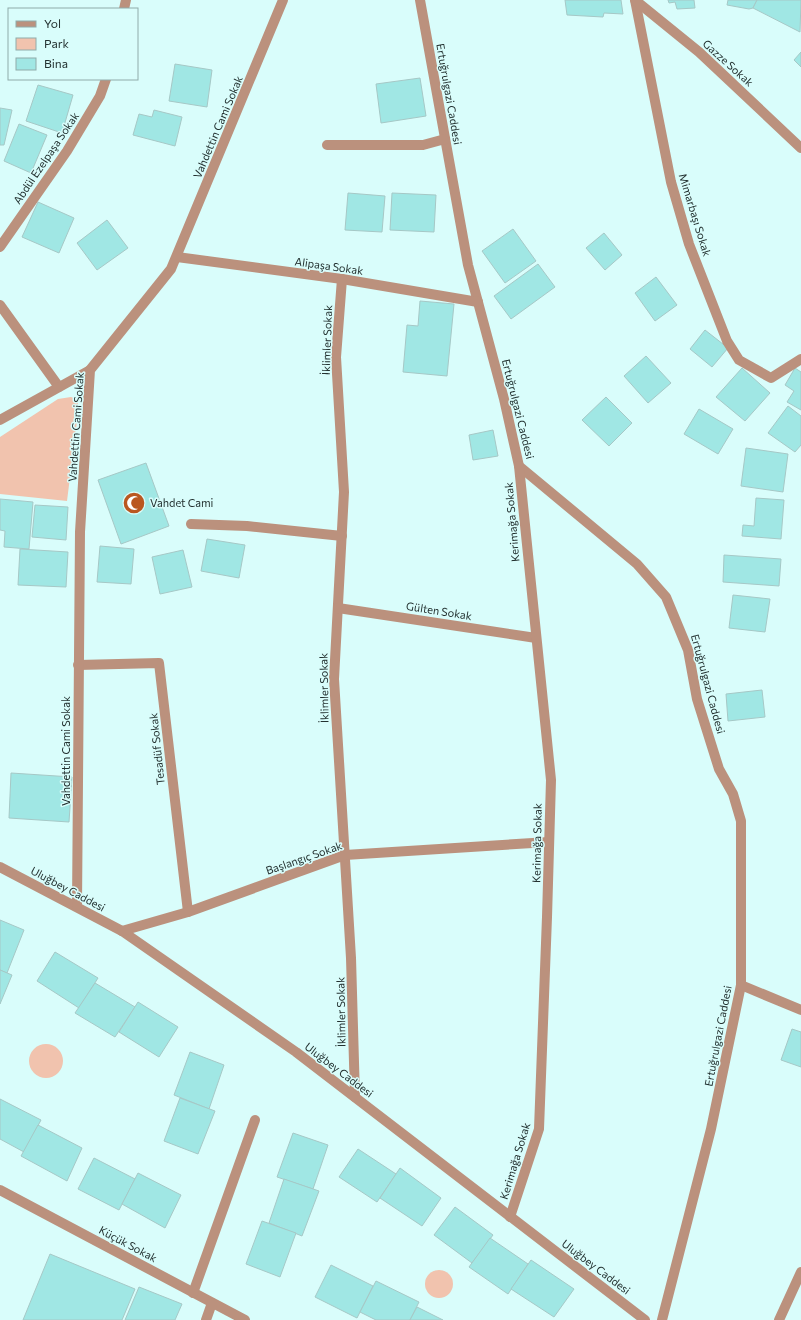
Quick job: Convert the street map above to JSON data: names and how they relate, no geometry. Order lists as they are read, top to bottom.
{
  "streets": {
    "street": [
      "Gazze Sokak",
      "Ertuğrulgazi Caddesi",
      "Vahdettin Cami Sokak",
      "Abdül Ezelpaşa Sokak",
      "Mimarbaşı Sokak",
      "Alipaşa Sokak",
      "İklimler Sokak",
      "Kerimağa Sokak",
      "Gülten Sokak",
      "Tesadüf Sokak",
      "Başlangıç Sokak",
      "Uluğbey Caddesi",
      "Küçük Sokak"
    ]
  },
  "crossings": [
    ["Gazze Sokak", "Mimarbaşı Sokak"],
    ["Ertuğrulgazi Caddesi", "Alipaşa Sokak"],
    ["Ertuğrulgazi Caddesi", "Kerimağa Sokak"],
    ["Vahdettin Cami Sokak", "Alipaşa Sokak"],
    ["Vahdettin Cami Sokak", "Tesadüf Sokak"],
    ["Vahdettin Cami Sokak", "Uluğbey Caddesi"],
    ["Alipaşa Sokak", "İklimler Sokak"],
    ["İklimler Sokak", "Gülten Sokak"],
    ["İklimler Sokak", "Başlangıç Sokak"],
    ["İklimler Sokak", "Uluğbey Caddesi"],
    ["Kerimağa Sokak", "Gülten Sokak"],
    ["Kerimağa Sokak", "Başlangıç Sokak"],
    ["Kerimağa Sokak", "Uluğbey Caddesi"],
    ["Tesadüf Sokak", "Başlangıç Sokak"],
    ["Başlangıç Sokak", "Uluğbey Caddesi"]
  ],
  "places": {
    "mosque": ["Vahdet Cami"]
  },
  "legend": ["Yol", "Park", "Bina"]
}
